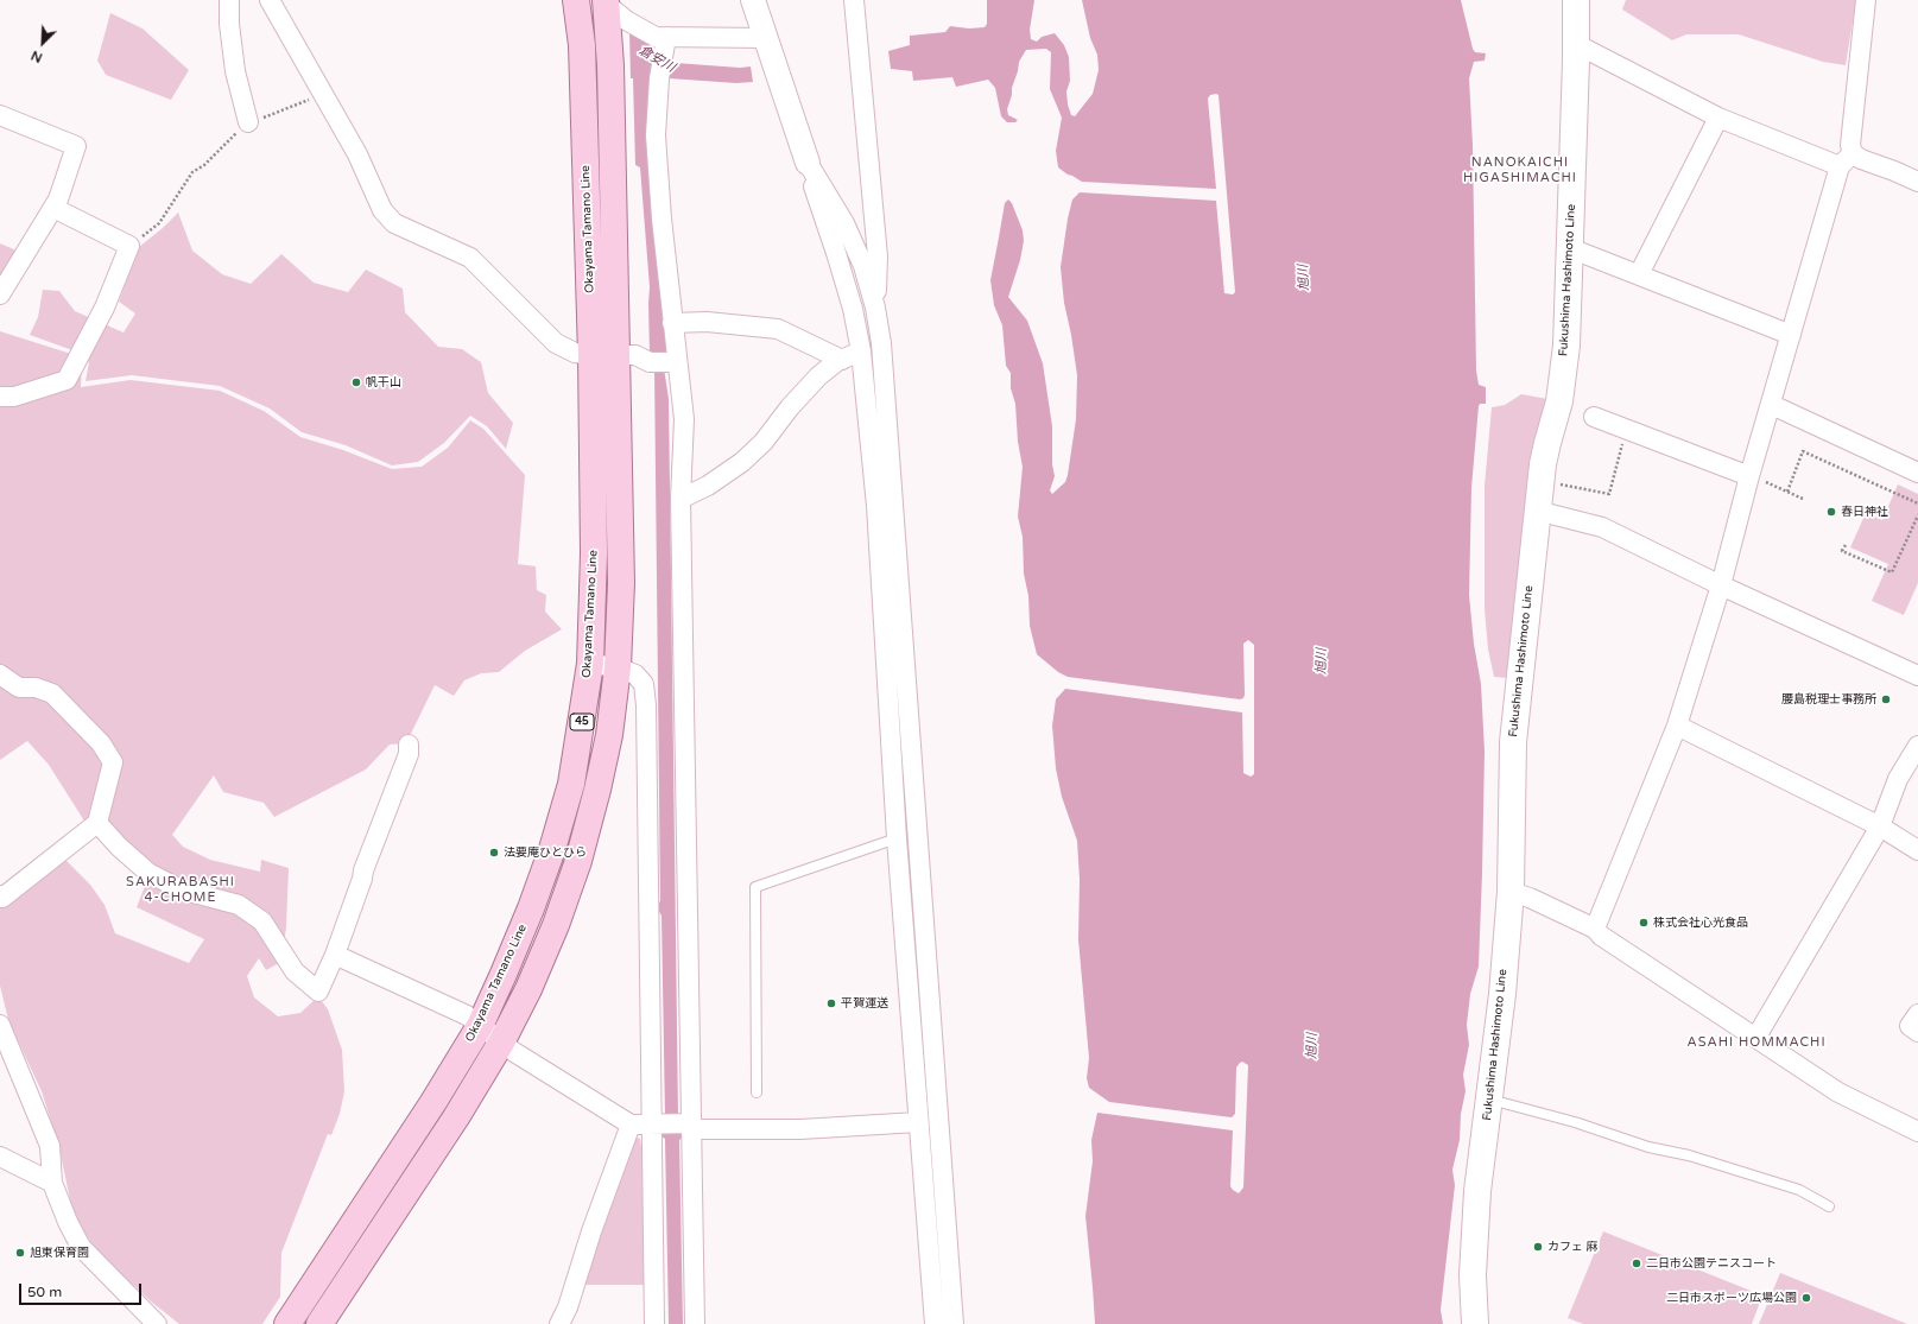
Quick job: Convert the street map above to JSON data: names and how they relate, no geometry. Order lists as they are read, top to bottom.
{
  "streets": {
    "main road": ["Okayama Tamano Line", "Fukushima Hashimoto Line", "45"]
  },
  "districts": ["NANOKAICHI HIGASHIMACHI", "SAKURABASHI 4-CHOME", "ASAHI HOMMACHI"],
  "water": ["倉安川", "旭川"],
  "places": [
    "帆干山",
    "春日神社",
    "腰島税理士事務所",
    "法要庵ひとひら",
    "株式会社心光食品",
    "平賀運送",
    "カフェ 麻",
    "旭東保育園",
    "二日市公園テニスコート",
    "二日市スポーツ広場公園"
  ],
  "scale_bar": "50 m",
  "north": "bottom left"
}
